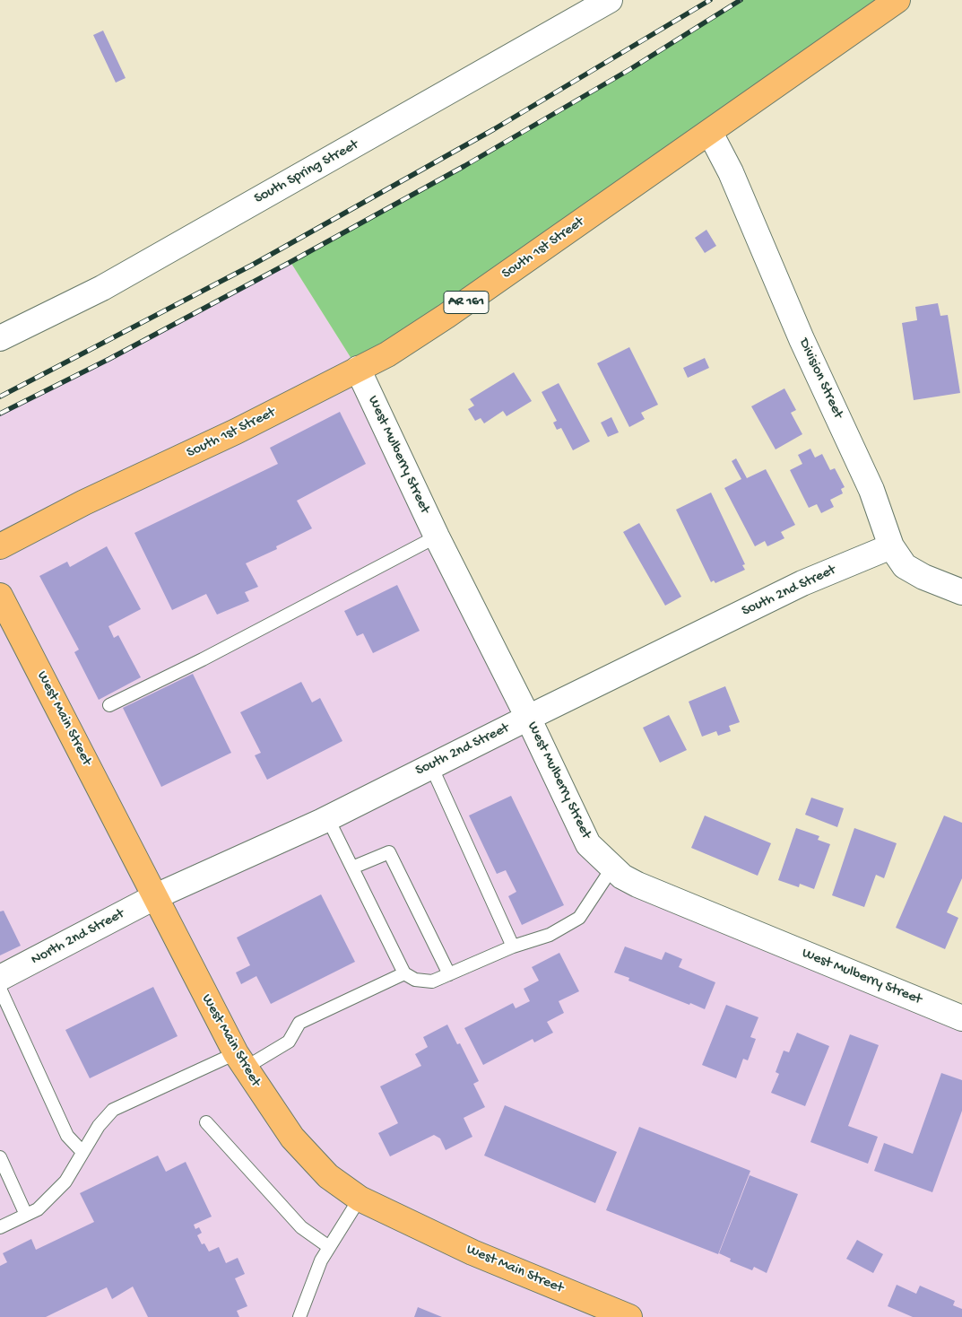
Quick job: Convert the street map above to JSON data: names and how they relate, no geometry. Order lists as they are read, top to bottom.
{
  "streets": {
    "main road": ["South 1st Street", "AR 161", "West Main Street"],
    "street": [
      "South Spring Street",
      "Division Street",
      "West Mulberry Street",
      "South 2nd Street",
      "North 2nd Street"
    ]
  },
  "crossings": [
    ["South 1st Street", "Division Street"],
    ["South 1st Street", "West Mulberry Street"],
    ["Division Street", "South 2nd Street"],
    ["West Mulberry Street", "South 2nd Street"],
    ["South 2nd Street", "West Main Street"],
    ["South 2nd Street", "North 2nd Street"],
    ["West Main Street", "North 2nd Street"]
  ]
}
